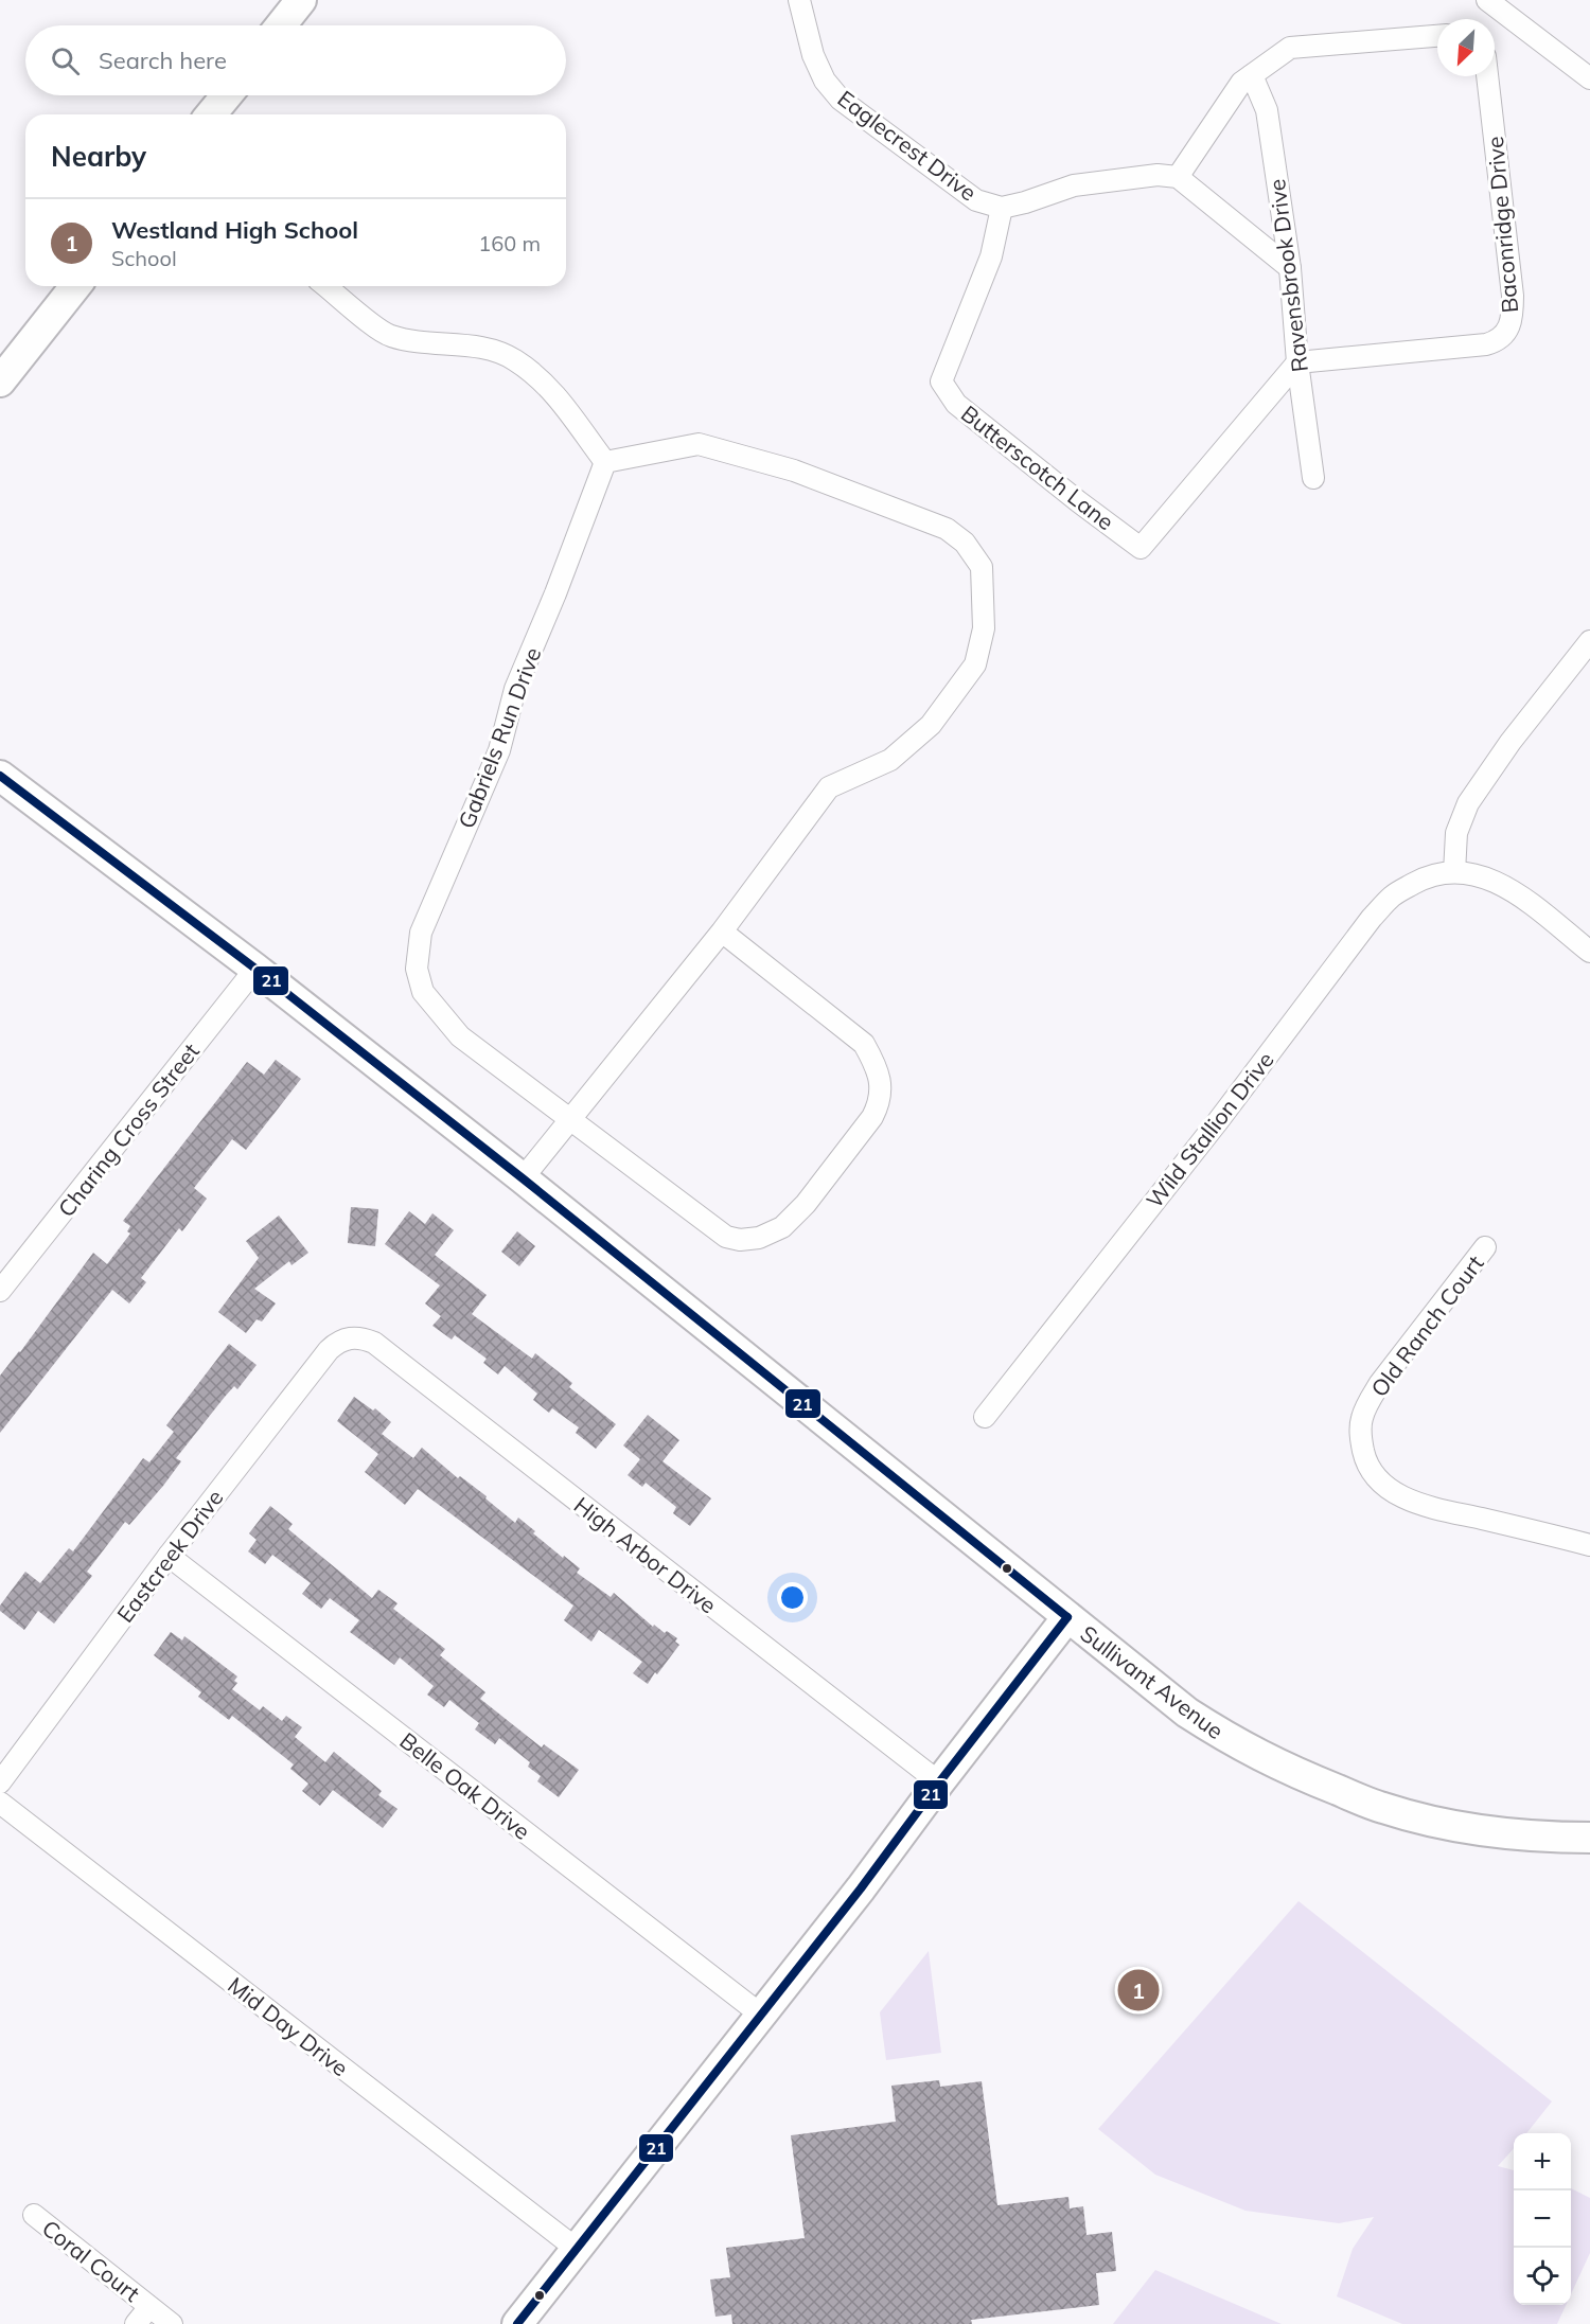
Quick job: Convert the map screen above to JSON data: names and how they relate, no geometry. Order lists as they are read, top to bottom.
{
  "streets": {
    "street": [
      "Eaglecrest Drive",
      "Baconridge Drive",
      "Ravensbrook Drive",
      "Butterscotch Lane",
      "Gabriels Run Drive",
      "Charing Cross Street",
      "Wild Stallion Drive",
      "Old Ranch Court",
      "High Arbor Drive",
      "Eastcreek Drive",
      "Sullivant Avenue",
      "Belle Oak Drive",
      "Mid Day Drive",
      "Coral Court"
    ]
  },
  "crossings": [
    ["Eaglecrest Drive", "Butterscotch Lane"],
    ["Baconridge Drive", "Ravensbrook Drive"],
    ["Baconridge Drive", "Butterscotch Lane"],
    ["Ravensbrook Drive", "Butterscotch Lane"],
    ["Charing Cross Street", "Sullivant Avenue"],
    ["High Arbor Drive", "Eastcreek Drive"],
    ["Eastcreek Drive", "Belle Oak Drive"]
  ],
  "lines": ["transit line 21"],
  "north": "bottom left",
  "page": {
    "search": "Search here",
    "heading": "Nearby",
    "list": [
      {
        "mark": "1",
        "name": "Westland High School",
        "note": "School",
        "value": "160 m"
      }
    ],
    "pins": "1",
    "map_buttons": ["+", "−"]
  }
}
